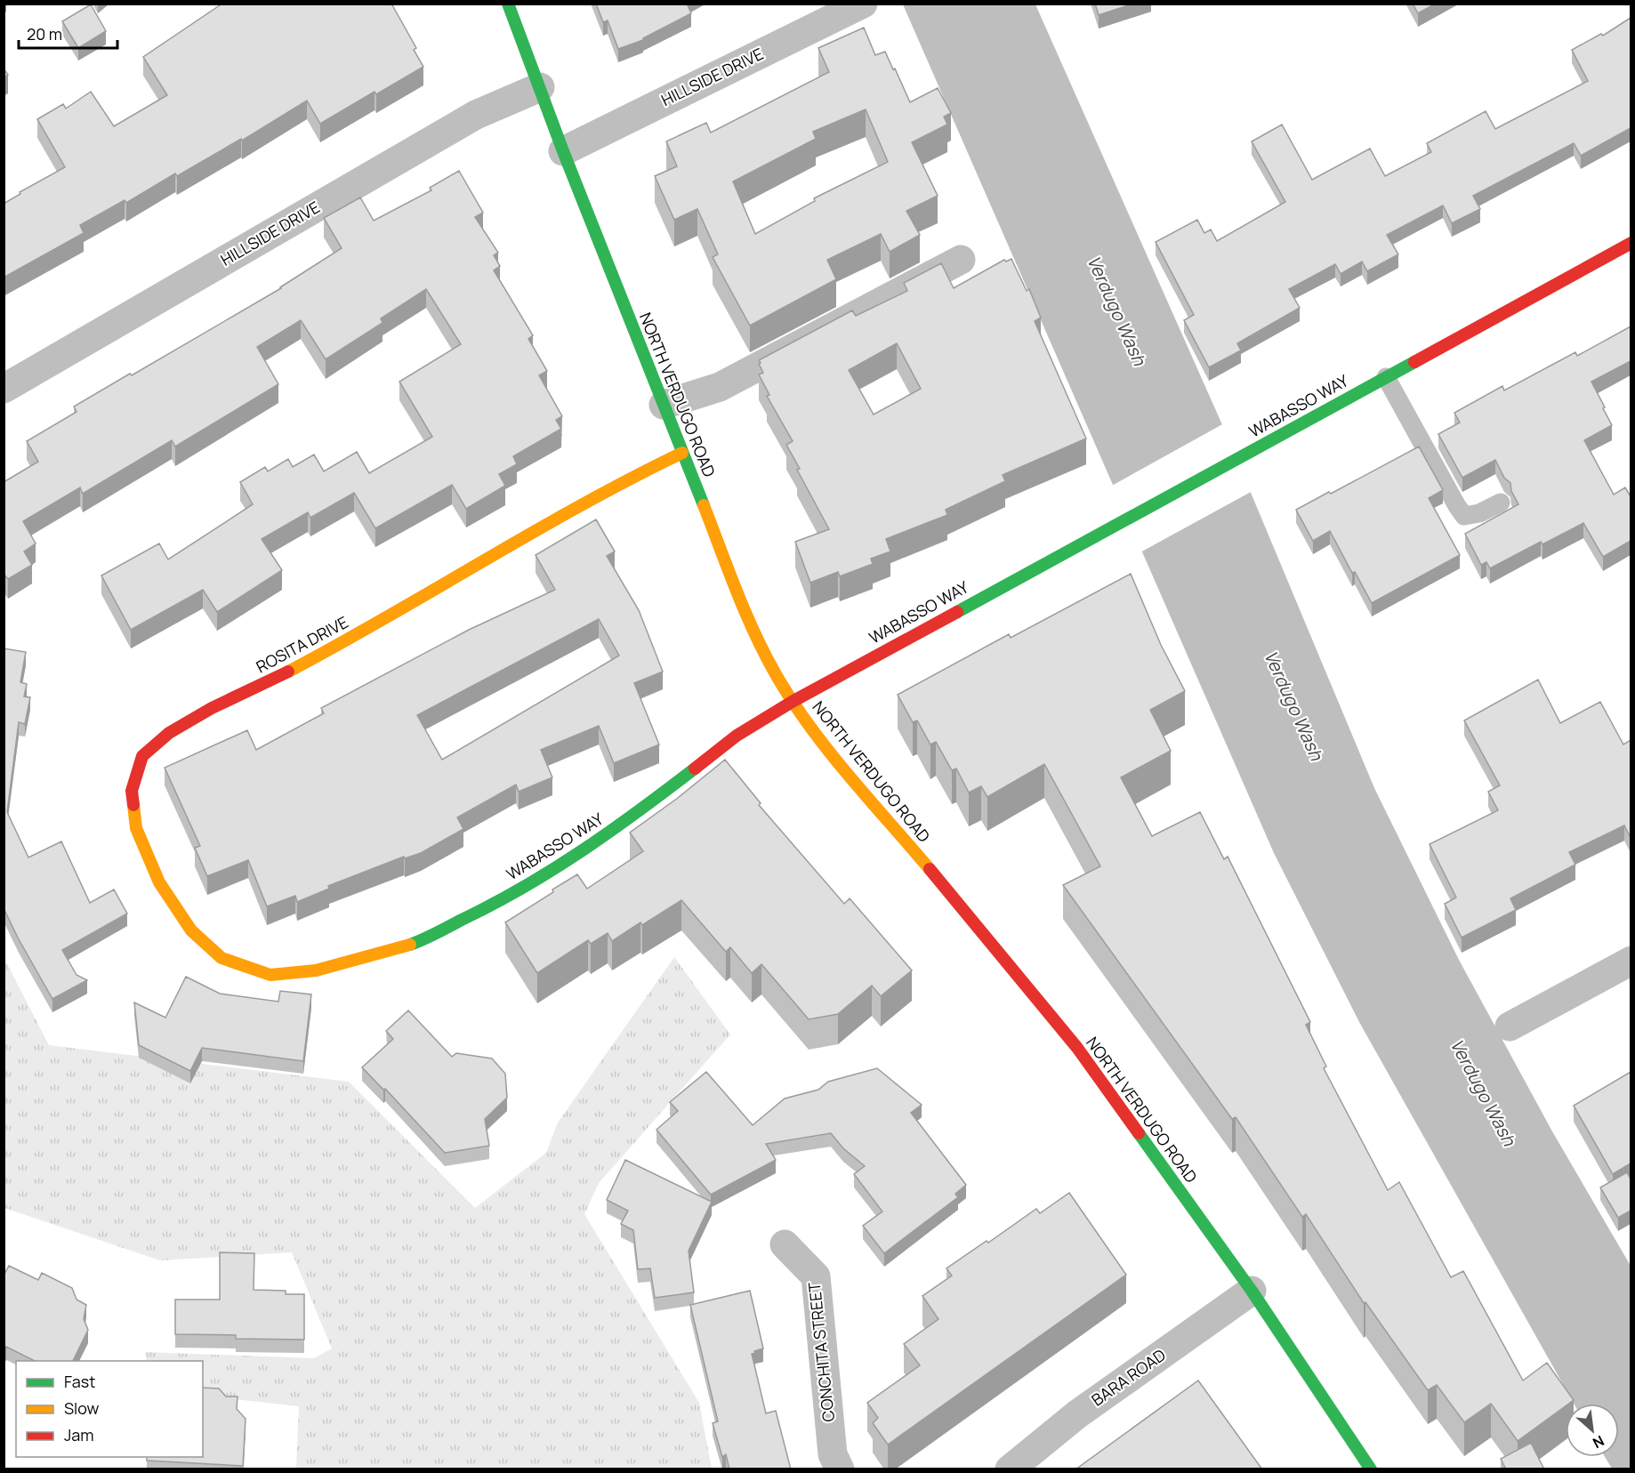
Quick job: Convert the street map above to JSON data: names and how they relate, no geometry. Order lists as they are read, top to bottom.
{
  "streets": {
    "street": [
      "HILLSIDE DRIVE",
      "NORTH VERDUGO ROAD",
      "WABASSO WAY",
      "ROSITA DRIVE",
      "CONCHITA STREET",
      "BARA ROAD"
    ]
  },
  "crossings": [
    ["HILLSIDE DRIVE", "NORTH VERDUGO ROAD"],
    ["NORTH VERDUGO ROAD", "WABASSO WAY"],
    ["NORTH VERDUGO ROAD", "ROSITA DRIVE"],
    ["NORTH VERDUGO ROAD", "BARA ROAD"],
    ["WABASSO WAY", "ROSITA DRIVE"]
  ],
  "water": ["Verdugo Wash"],
  "legend": ["Fast", "Slow", "Jam"],
  "scale_bar": "20 m",
  "north": "bottom right"
}
